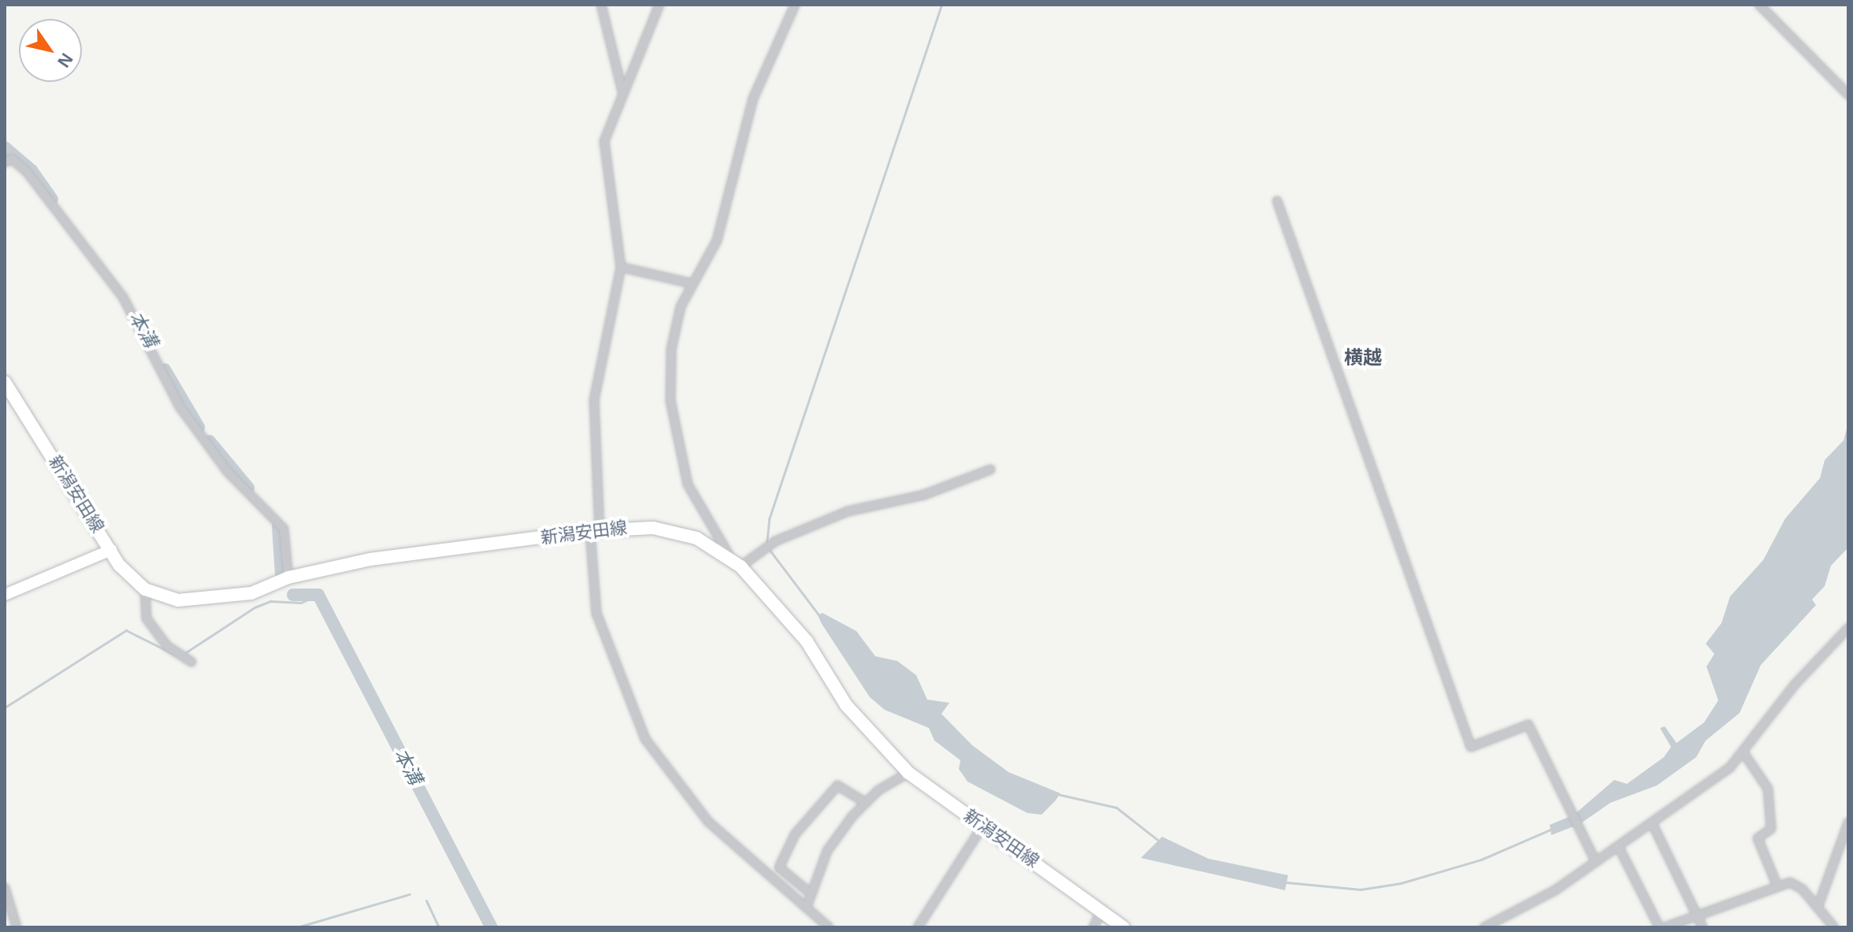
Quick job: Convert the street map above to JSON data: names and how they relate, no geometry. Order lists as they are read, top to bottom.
{
  "streets": {
    "main road": ["新潟安田線"]
  },
  "districts": ["横越"],
  "water": ["本溝"],
  "north": "bottom right"
}
